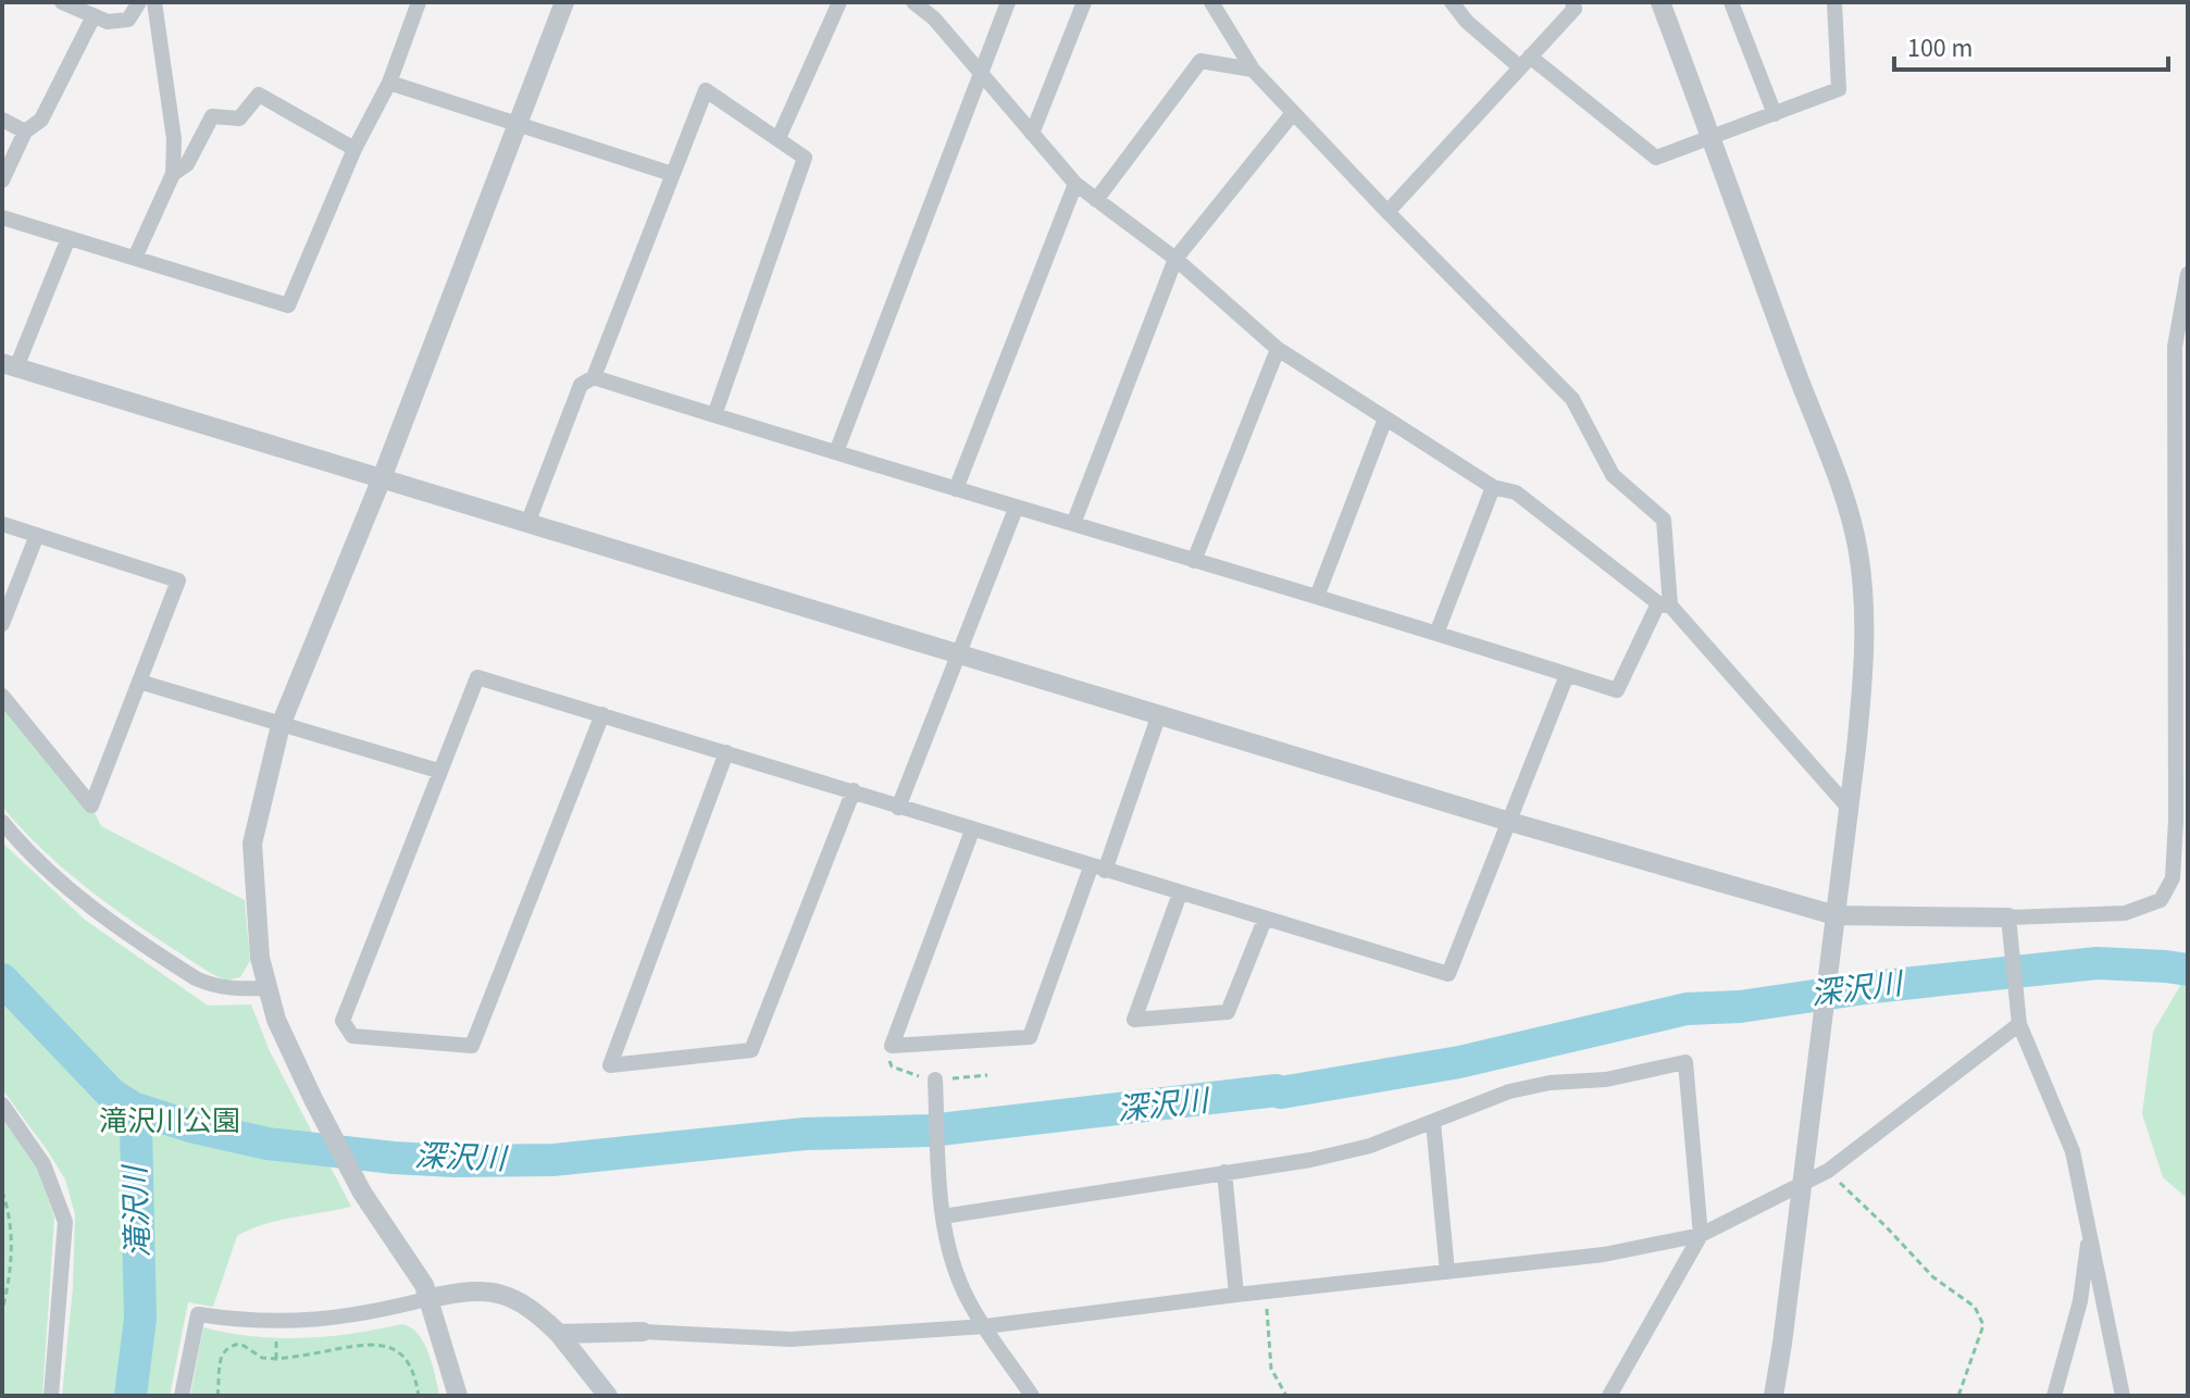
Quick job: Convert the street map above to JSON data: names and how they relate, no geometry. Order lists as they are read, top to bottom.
{
  "water": ["深沢川", "滝沢川"],
  "parks": ["滝沢川公園"],
  "scale_bar": "100 m"
}
